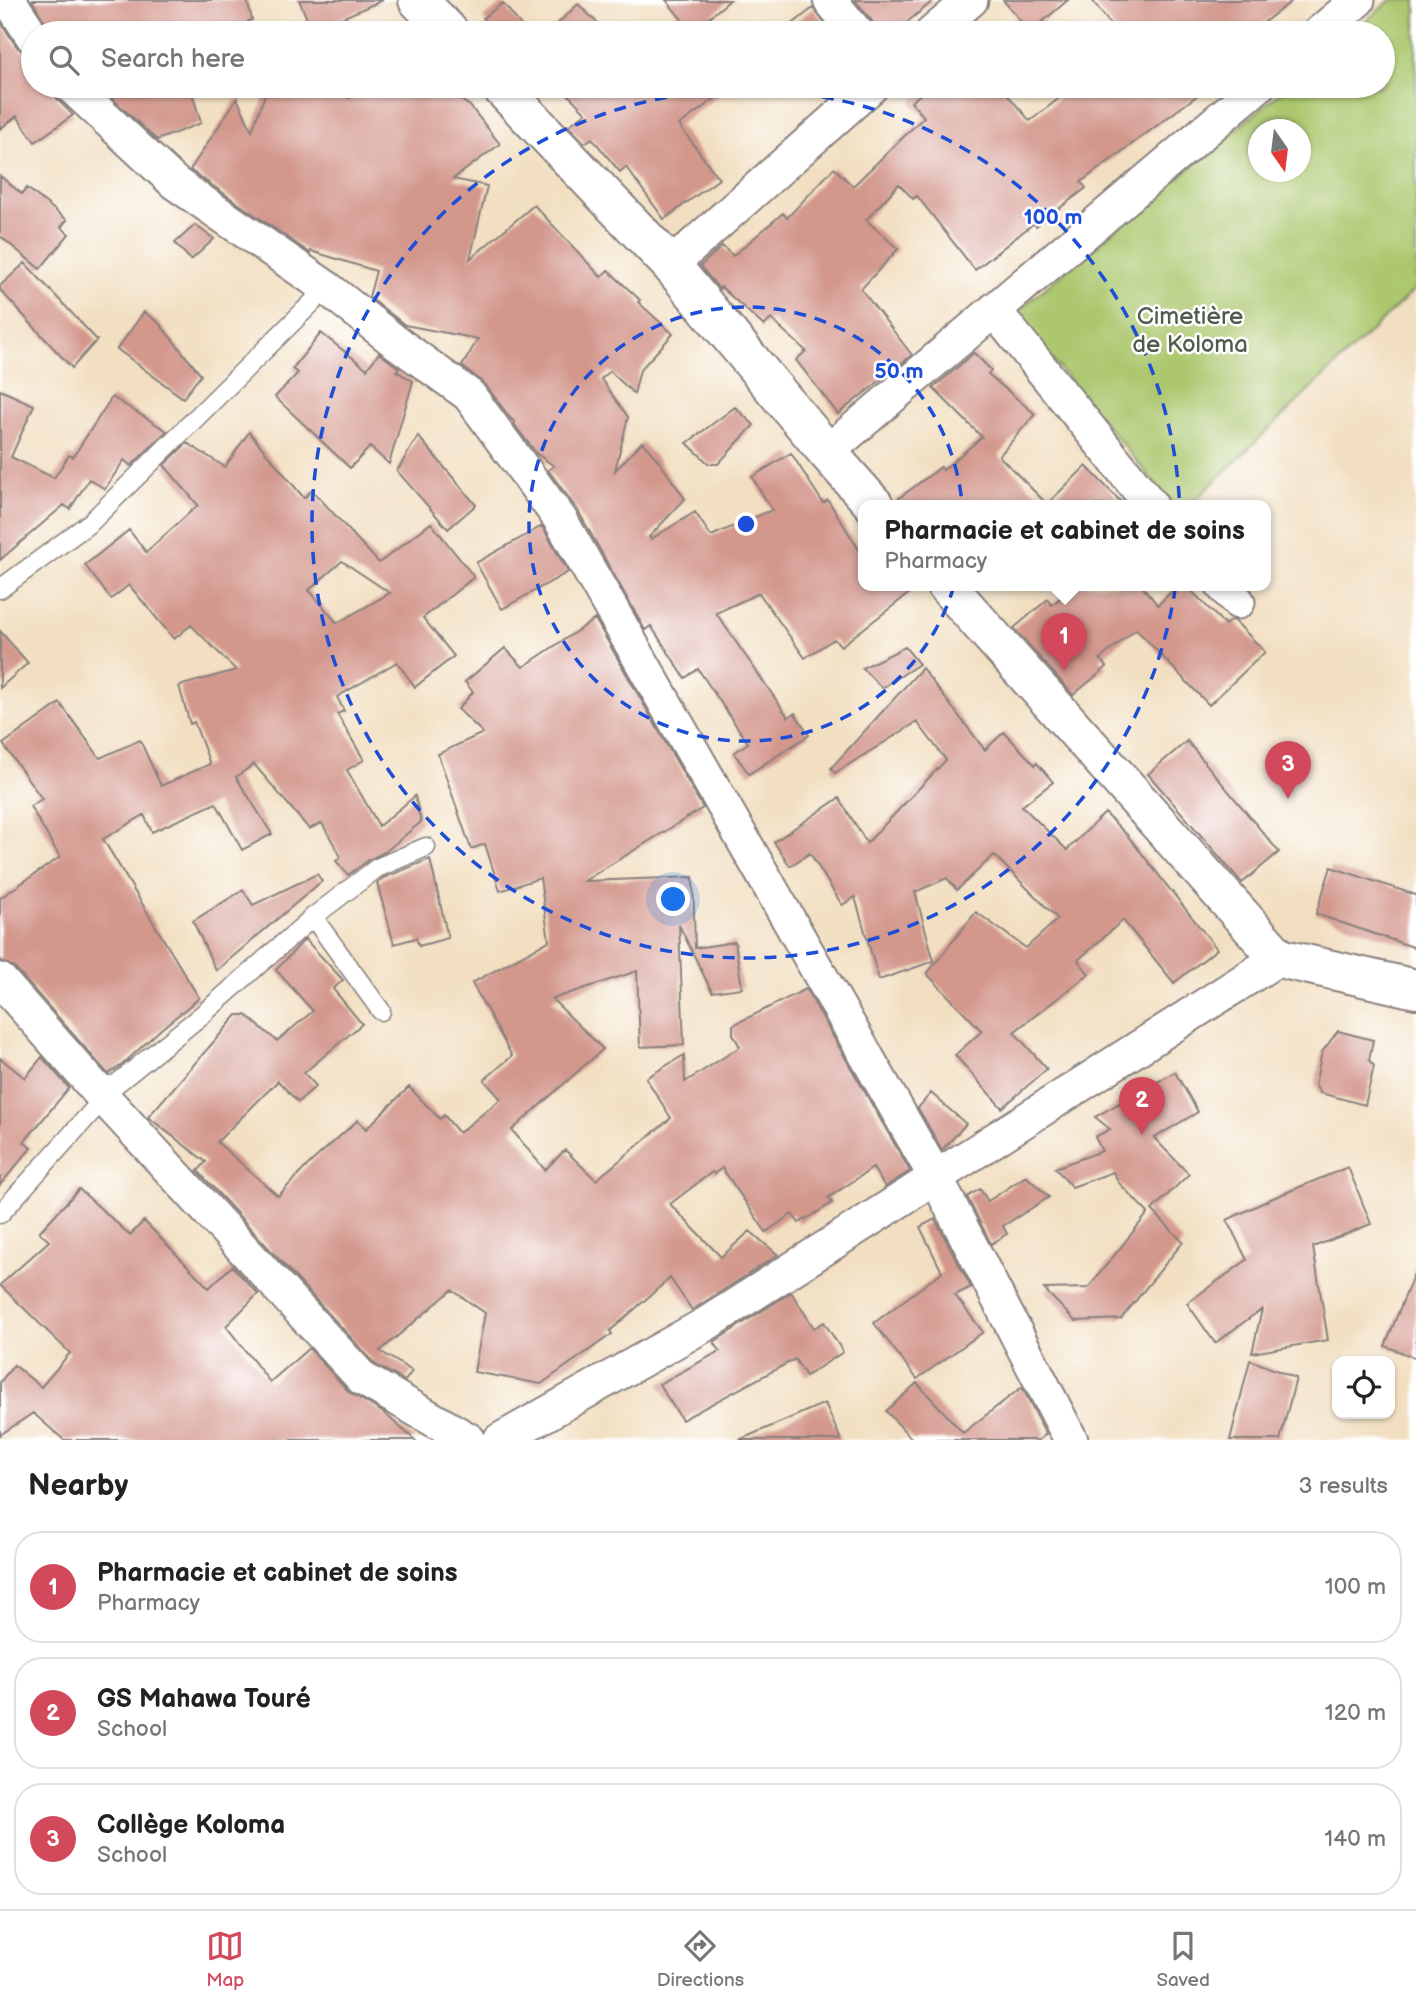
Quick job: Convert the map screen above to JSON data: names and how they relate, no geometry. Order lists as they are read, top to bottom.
{
  "parks": ["Cimetière de Koloma"],
  "north": "bottom",
  "page": {
    "search": "Search here",
    "popup": ["Pharmacie et cabinet de soins", "Pharmacy"],
    "pins": ["1", "3", "2"],
    "heading": ["Nearby", "3 results"],
    "list": [
      {
        "mark": "1",
        "name": "Pharmacie et cabinet de soins",
        "note": "Pharmacy",
        "value": "100 m"
      },
      {
        "mark": "2",
        "name": "GS Mahawa Touré",
        "note": "School",
        "value": "120 m"
      },
      {
        "mark": "3",
        "name": "Collège Koloma",
        "note": "School",
        "value": "140 m"
      }
    ],
    "nav": ["Map", "Directions", "Saved"]
  },
  "rings": ["100 m", "50 m"]
}
